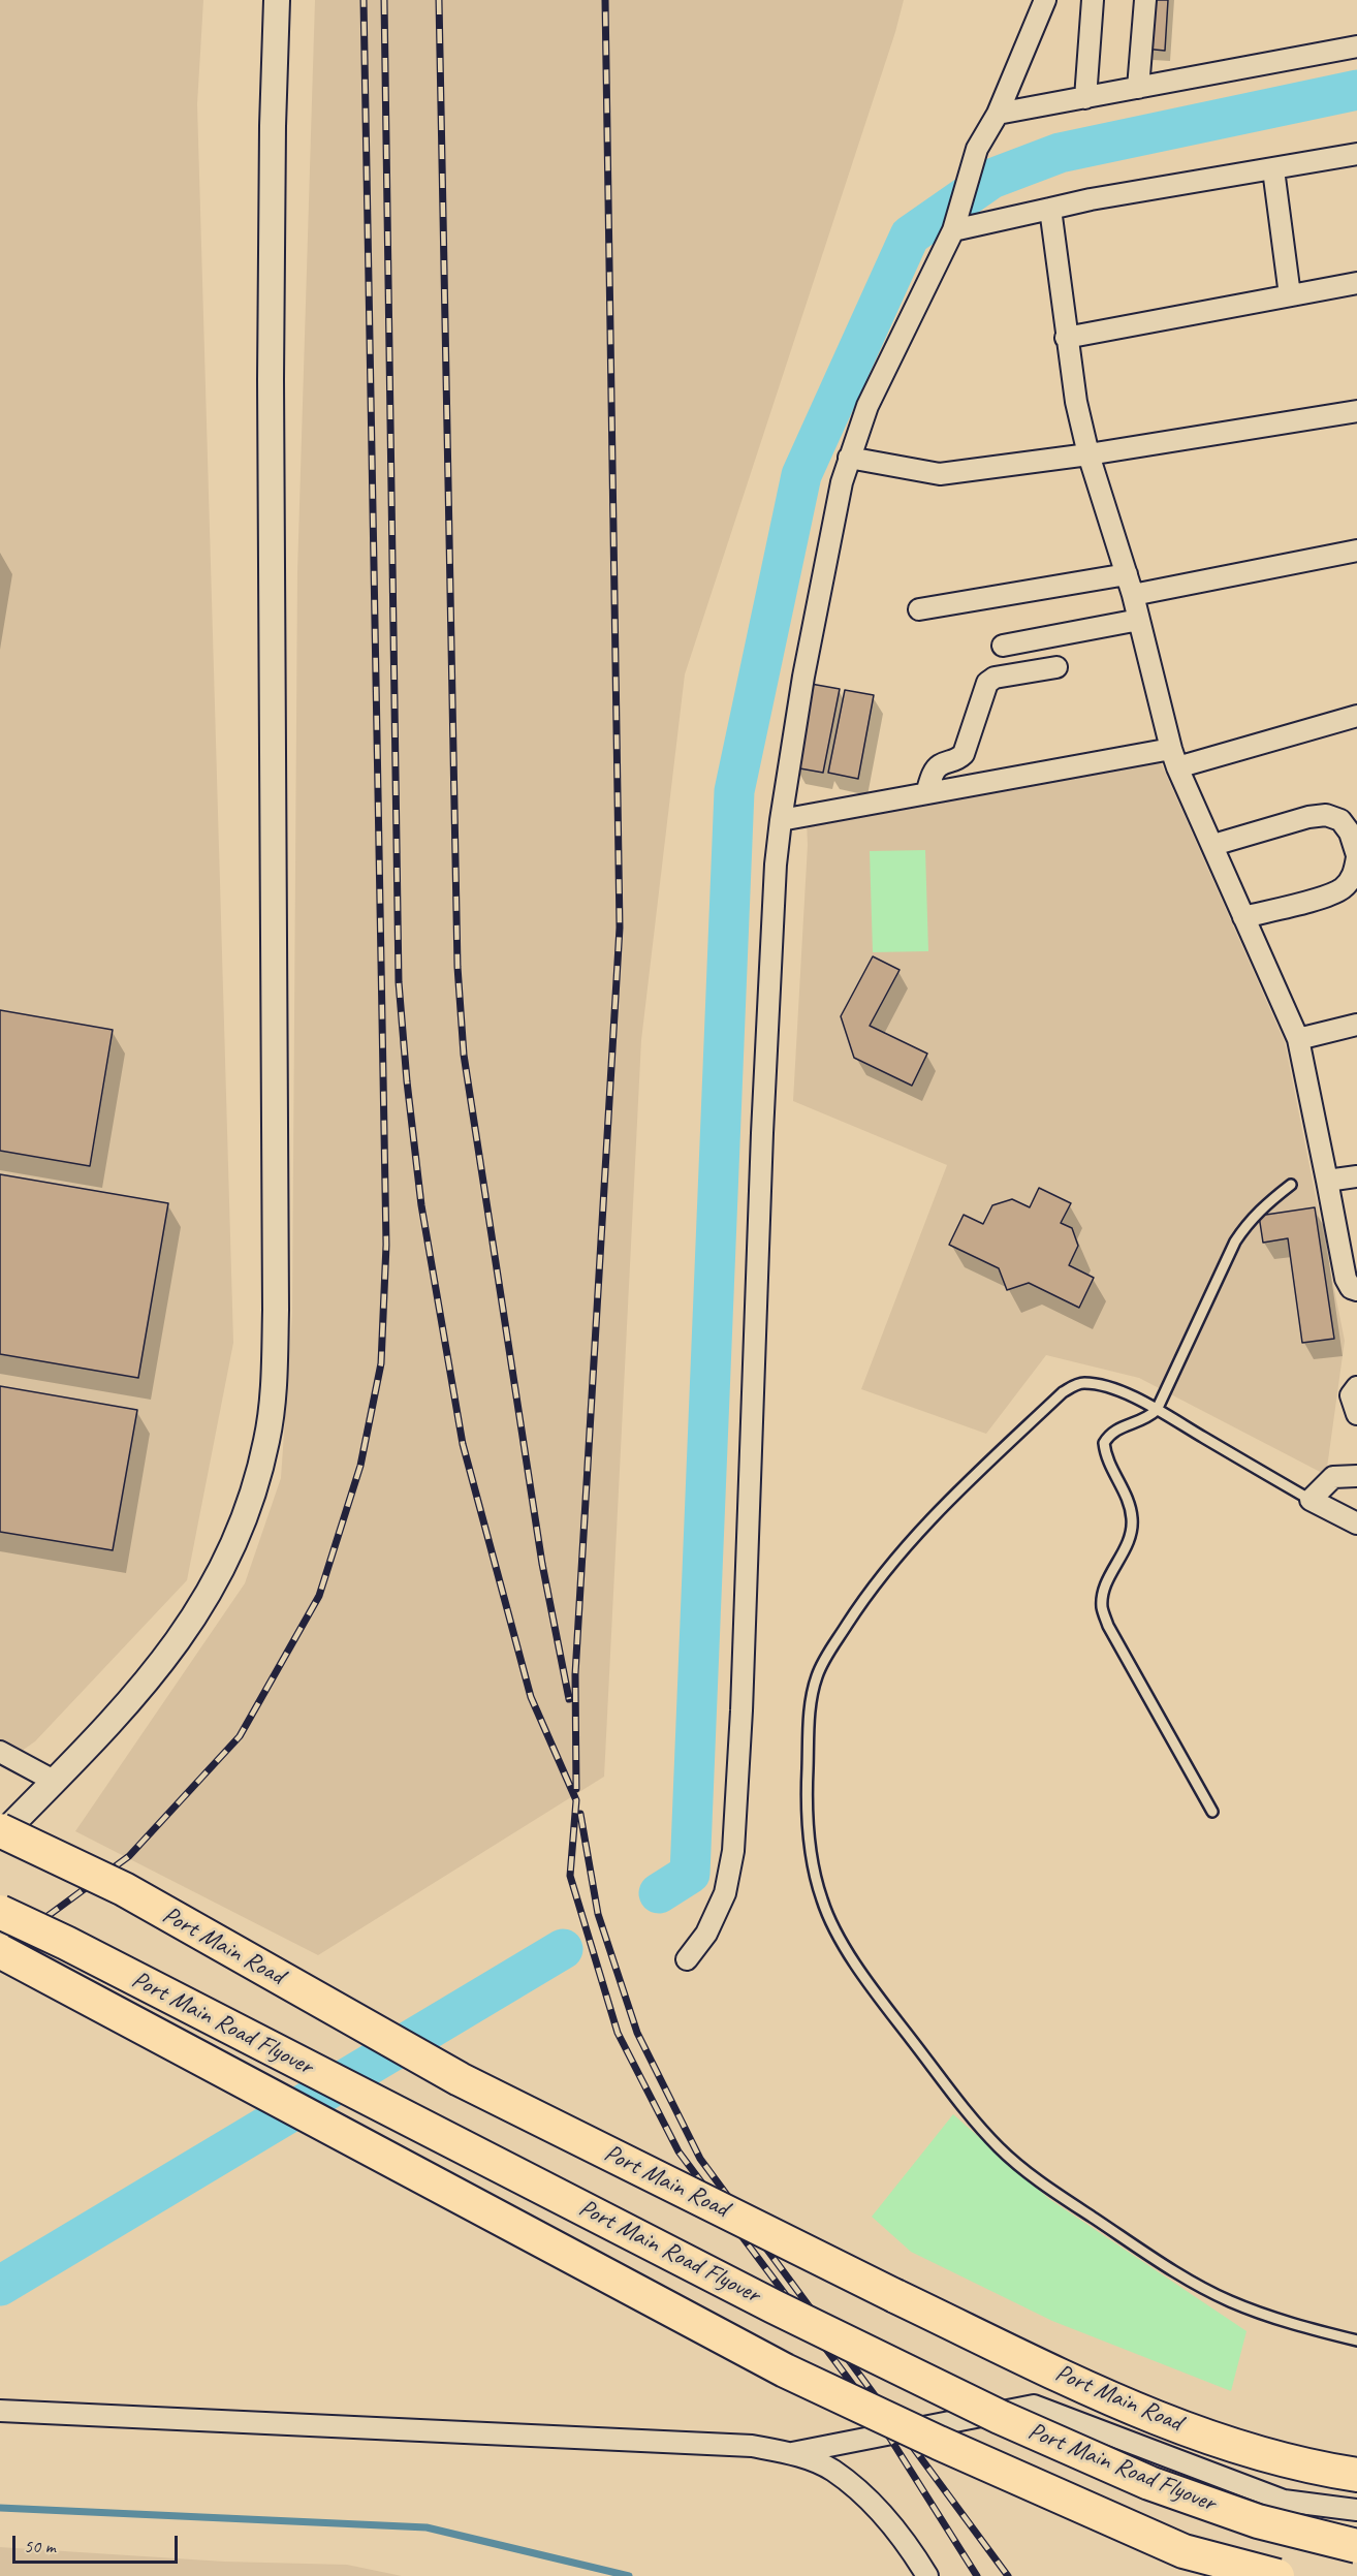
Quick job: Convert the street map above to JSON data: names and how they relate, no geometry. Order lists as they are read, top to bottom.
{
  "streets": {
    "main road": ["Port Main Road", "Port Main Road Flyover"]
  },
  "scale_bar": "50 m"
}
